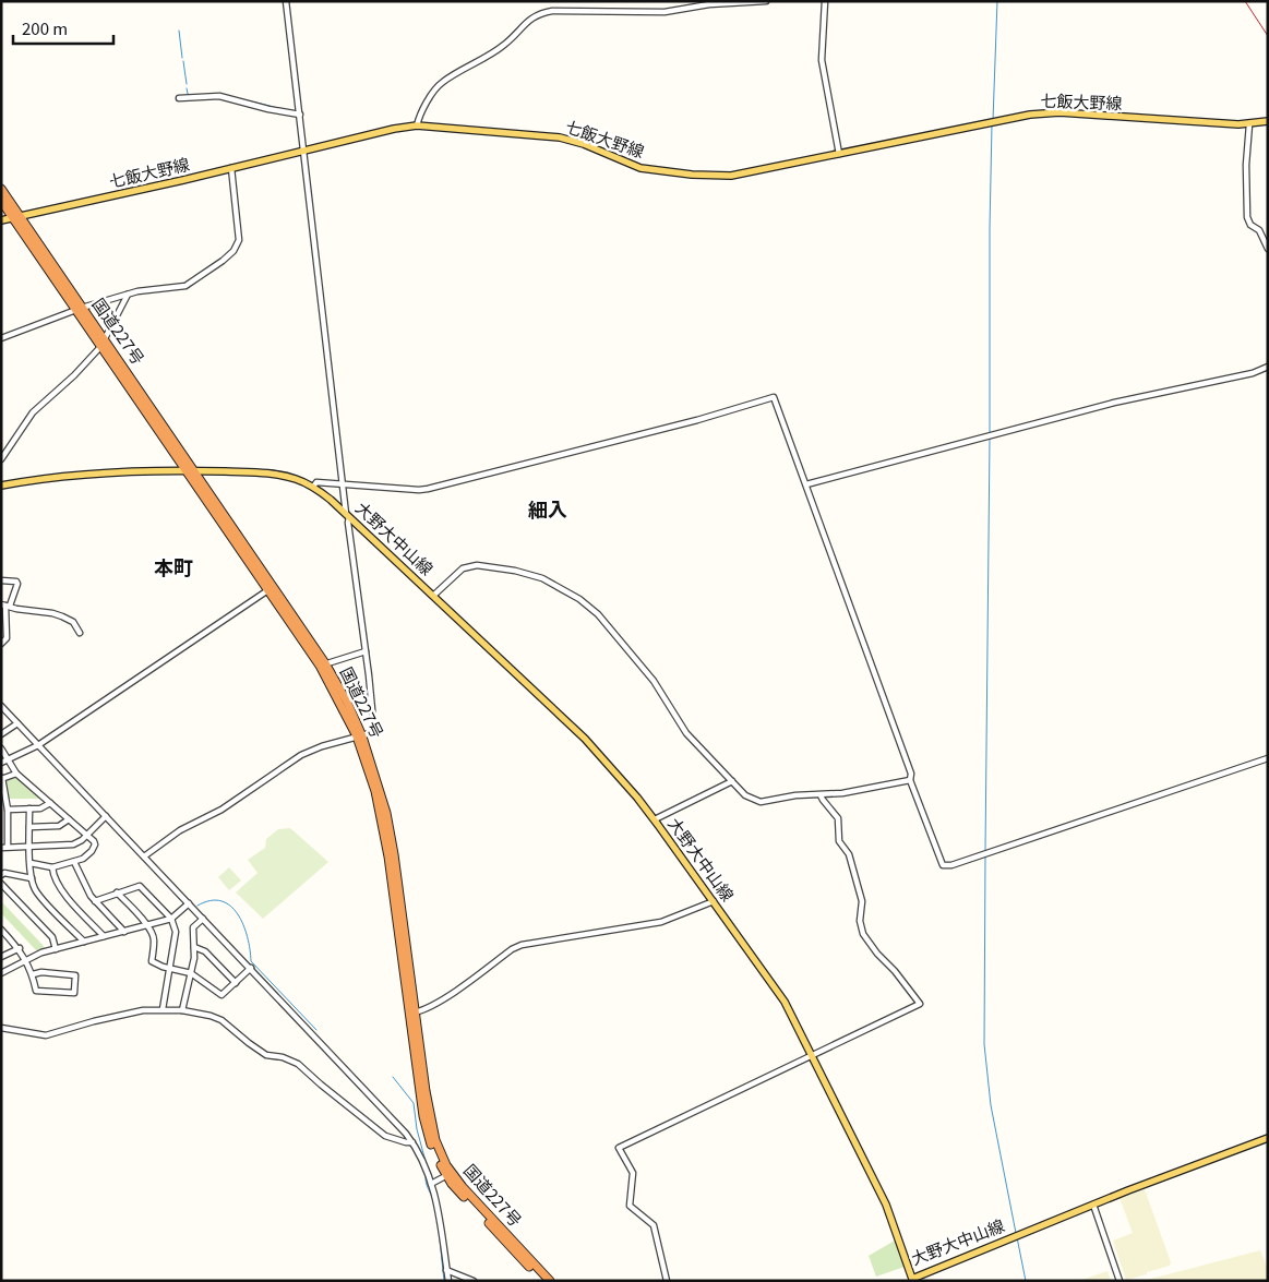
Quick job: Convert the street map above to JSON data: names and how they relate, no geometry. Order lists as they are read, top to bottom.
{
  "streets": {
    "highway": ["国道227号"],
    "main road": ["七飯大野線", "大野大中山線"]
  },
  "crossings": [
    ["七飯大野線", "国道227号"],
    ["国道227号", "大野大中山線"]
  ],
  "districts": ["細入", "本町"],
  "scale_bar": "200 m"
}
